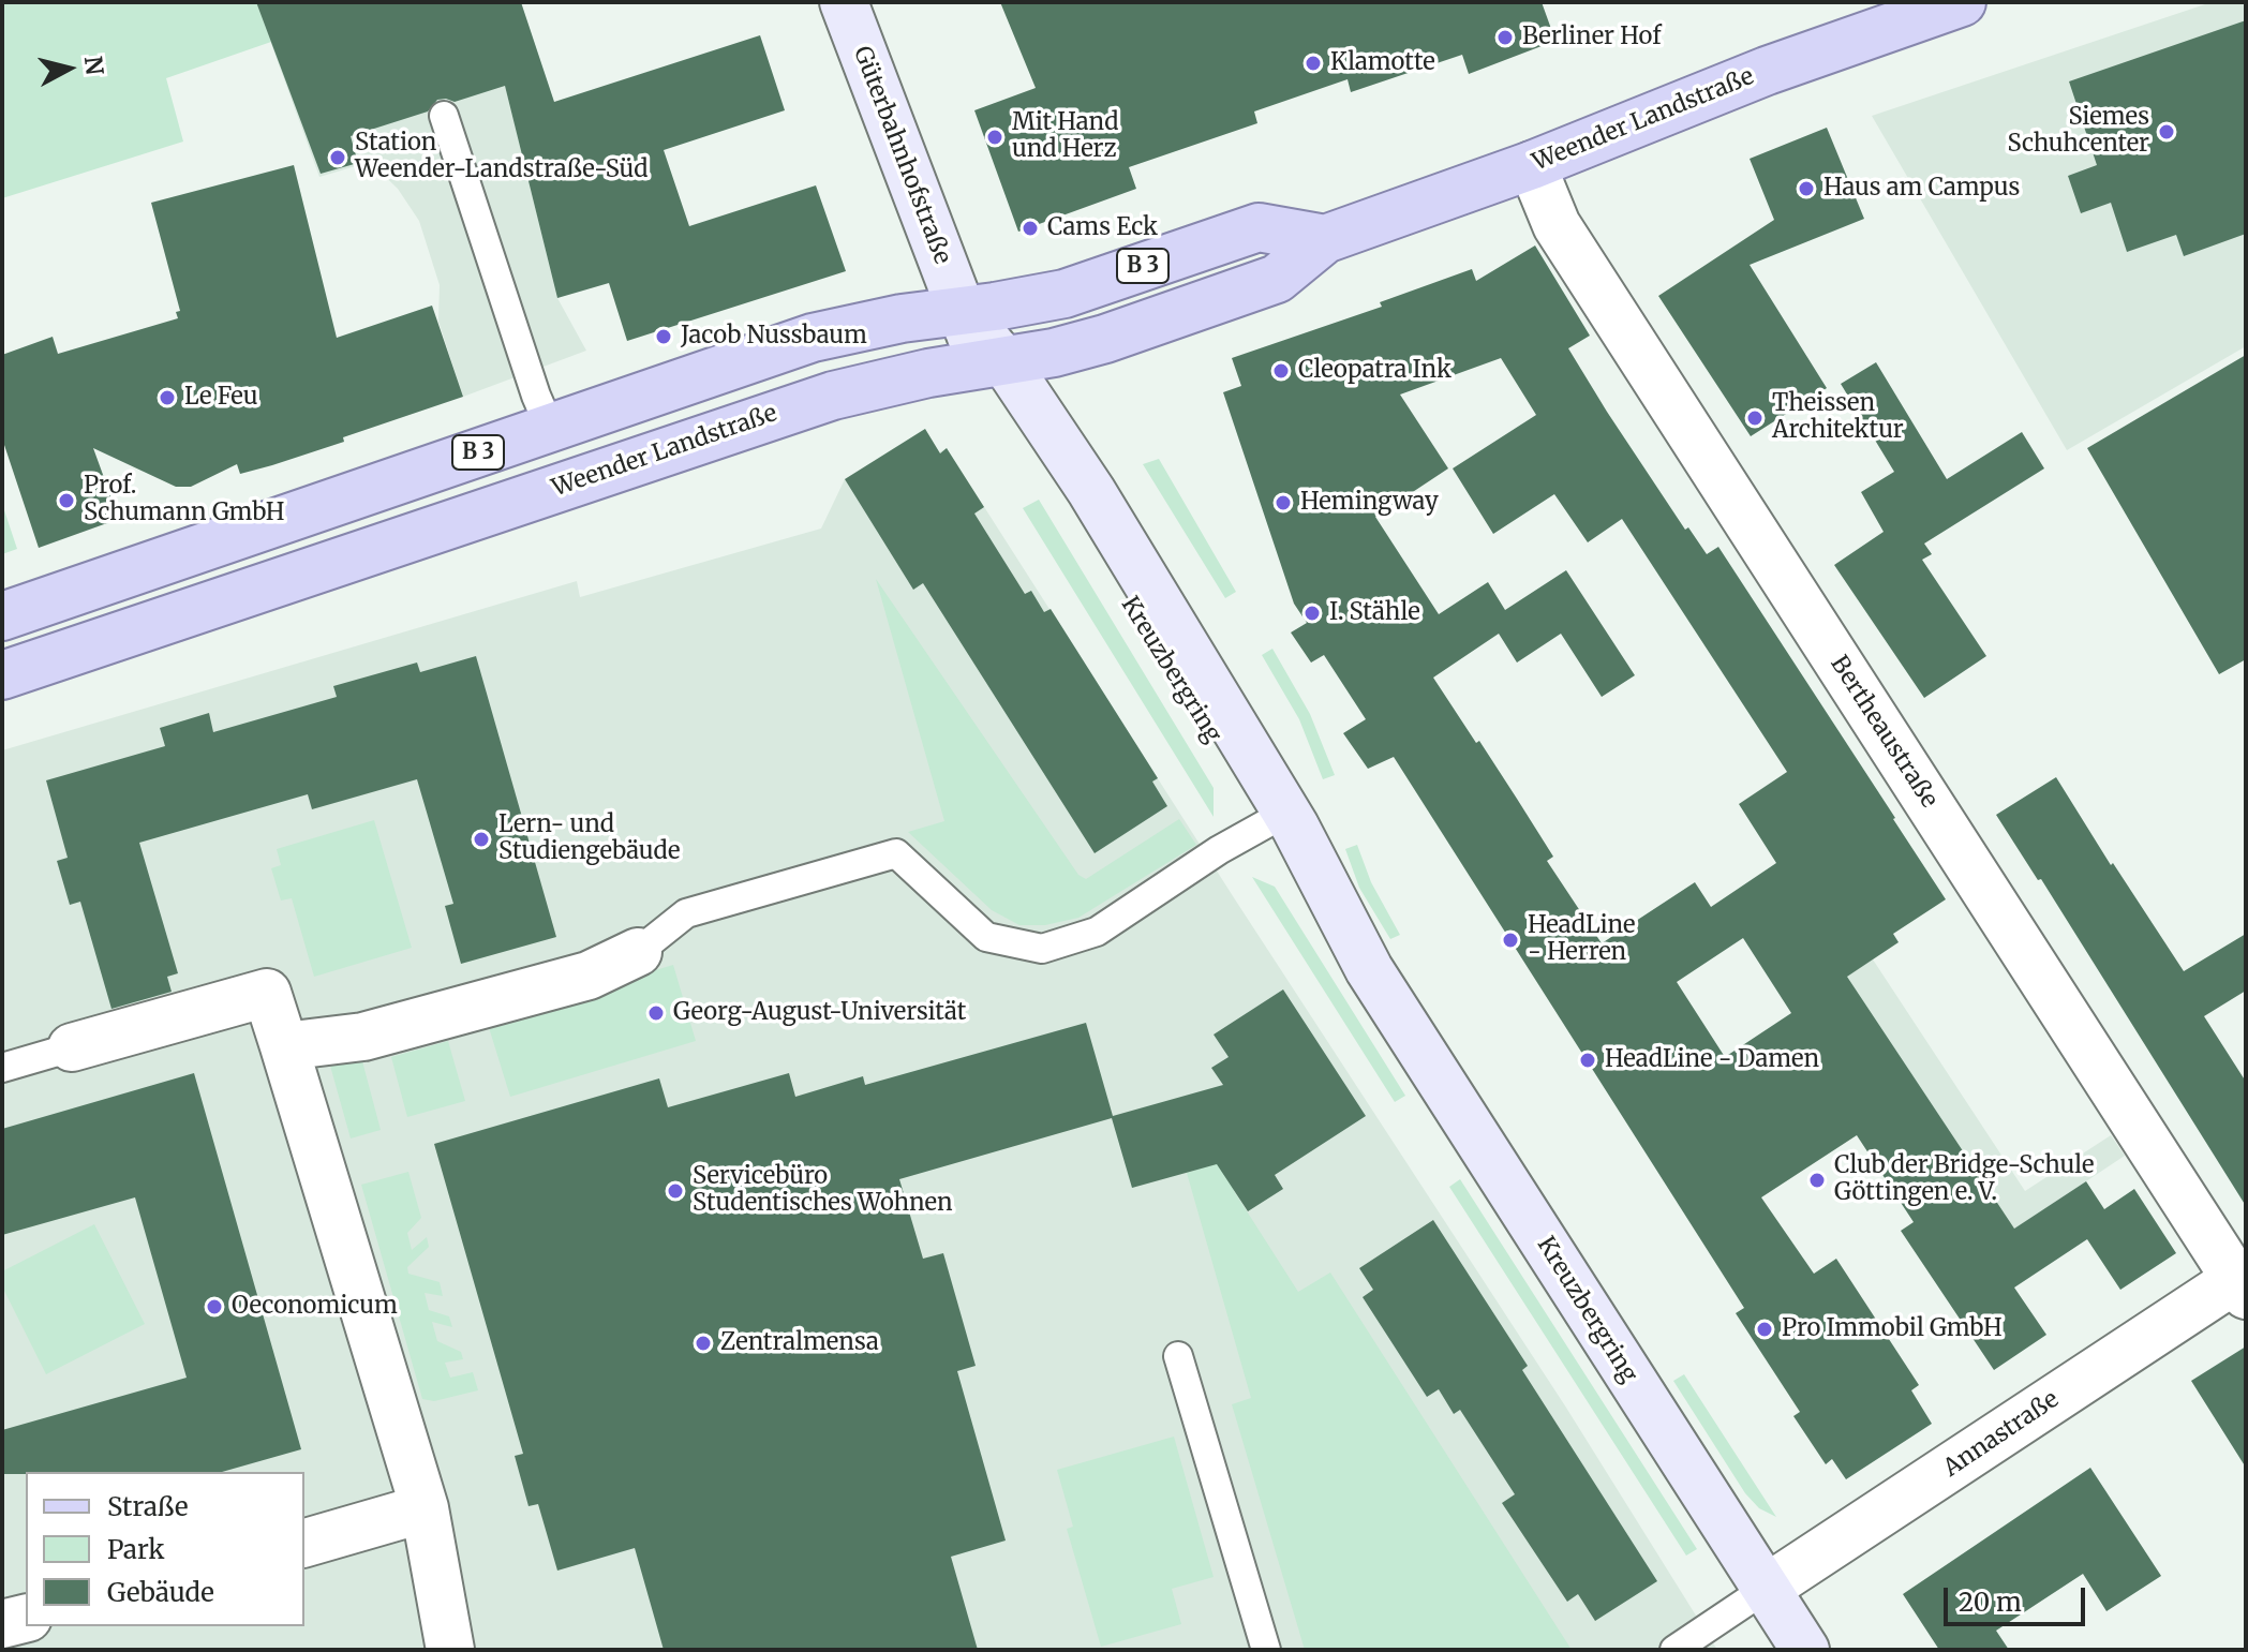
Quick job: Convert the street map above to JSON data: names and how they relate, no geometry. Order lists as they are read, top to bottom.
{
  "streets": {
    "main road": ["Weender Landstraße", "B 3"],
    "street": [
      "Güterbahnhofstraße",
      "Kreuzbergring",
      "Bertheaustraße",
      "Annastraße"
    ]
  },
  "crossings": [
    ["Weender Landstraße", "Güterbahnhofstraße"],
    ["Weender Landstraße", "Kreuzbergring"],
    ["Weender Landstraße", "Bertheaustraße"],
    ["Güterbahnhofstraße", "Kreuzbergring"],
    ["Kreuzbergring", "Annastraße"],
    ["Bertheaustraße", "Annastraße"]
  ],
  "places": [
    "Berliner Hof",
    "Klamotte",
    "Siemes Schuhcenter",
    "Mit Hand und Herz",
    "Station Weender-Landstraße-Süd",
    "Haus am Campus",
    "Cams Eck",
    "Jacob Nussbaum",
    "Cleopatra Ink",
    "Le Feu",
    "Theissen Architektur",
    "Prof. Schumann GmbH",
    "Hemingway",
    "I. Stähle",
    "Lern- und Studiengebäude",
    "HeadLine - Herren",
    "Georg-August-Universität",
    "HeadLine - Damen",
    "Club der Bridge-Schule Göttingen e. V.",
    "Servicebüro Studentisches Wohnen",
    "Oeconomicum",
    "Pro Immobil GmbH",
    "Zentralmensa"
  ],
  "legend": ["Straße", "Park", "Gebäude"],
  "scale_bar": "20 m",
  "north": "right"
}
